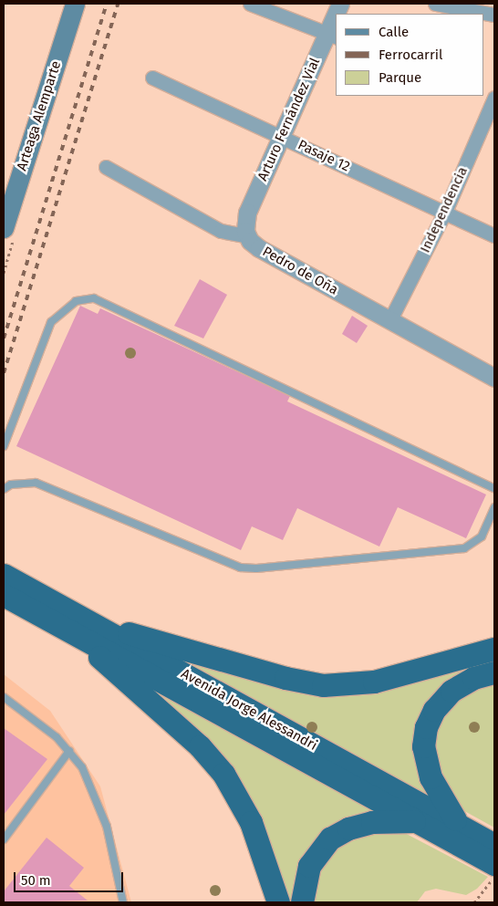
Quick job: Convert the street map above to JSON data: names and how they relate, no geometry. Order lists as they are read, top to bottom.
{
  "streets": {
    "highway": ["Avenida Jorge Alessandri"],
    "main road": ["Arteaga Alemparte"],
    "street": [
      "Arturo Fernández Vial",
      "Pasaje 12",
      "Independencia",
      "Pedro de Oña"
    ]
  },
  "crossings": [
    ["Arturo Fernández Vial", "Pasaje 12"],
    ["Arturo Fernández Vial", "Pedro de Oña"],
    ["Pasaje 12", "Independencia"],
    ["Independencia", "Pedro de Oña"]
  ],
  "legend": ["Calle", "Ferrocarril", "Parque"],
  "scale_bar": "50 m"
}
